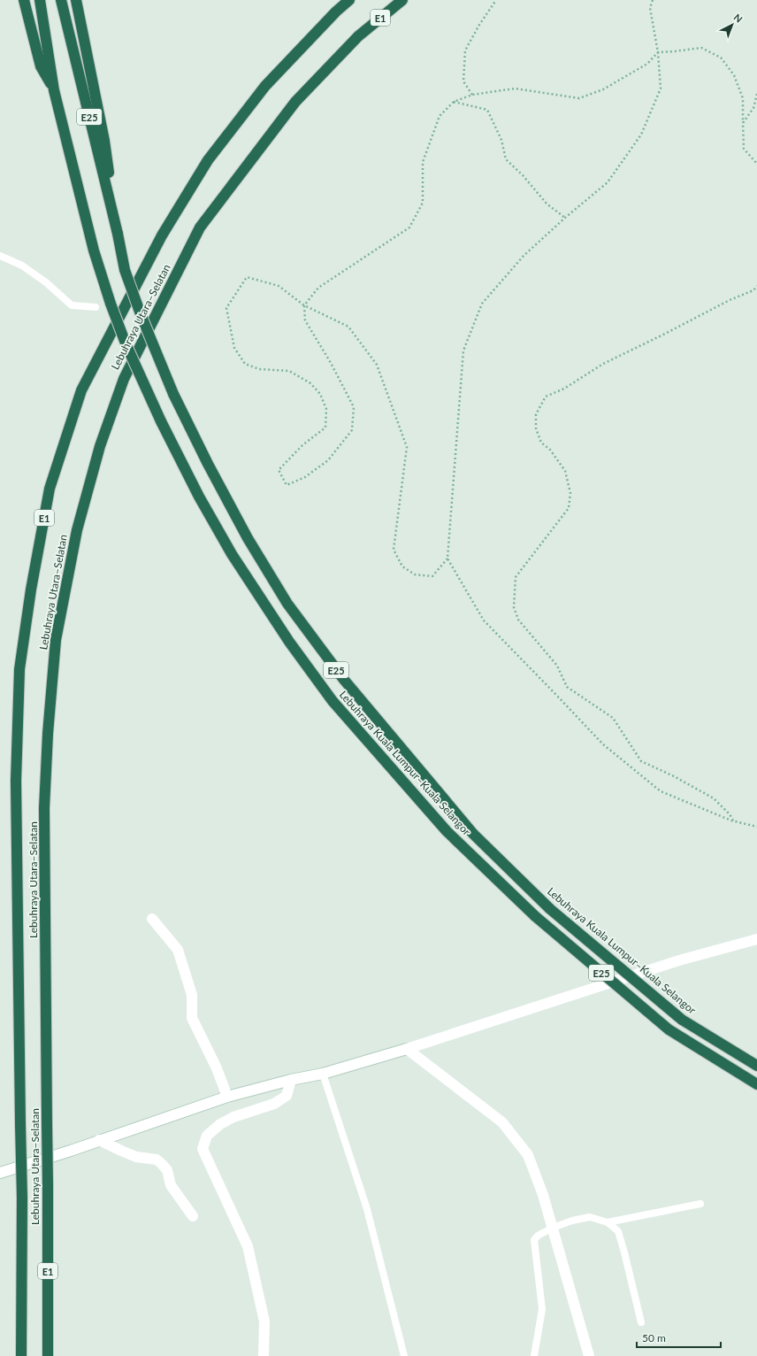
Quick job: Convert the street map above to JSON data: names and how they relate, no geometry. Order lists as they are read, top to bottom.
{
  "streets": {
    "highway": [
      "E1",
      "E25",
      "Lebuhraya Utara–Selatan",
      "Lebuhraya Kuala Lumpur–Kuala Selangor"
    ]
  },
  "crossings": [
    ["Lebuhraya Utara–Selatan", "Lebuhraya Kuala Lumpur–Kuala Selangor"]
  ],
  "scale_bar": "50 m",
  "north": "top right"
}
